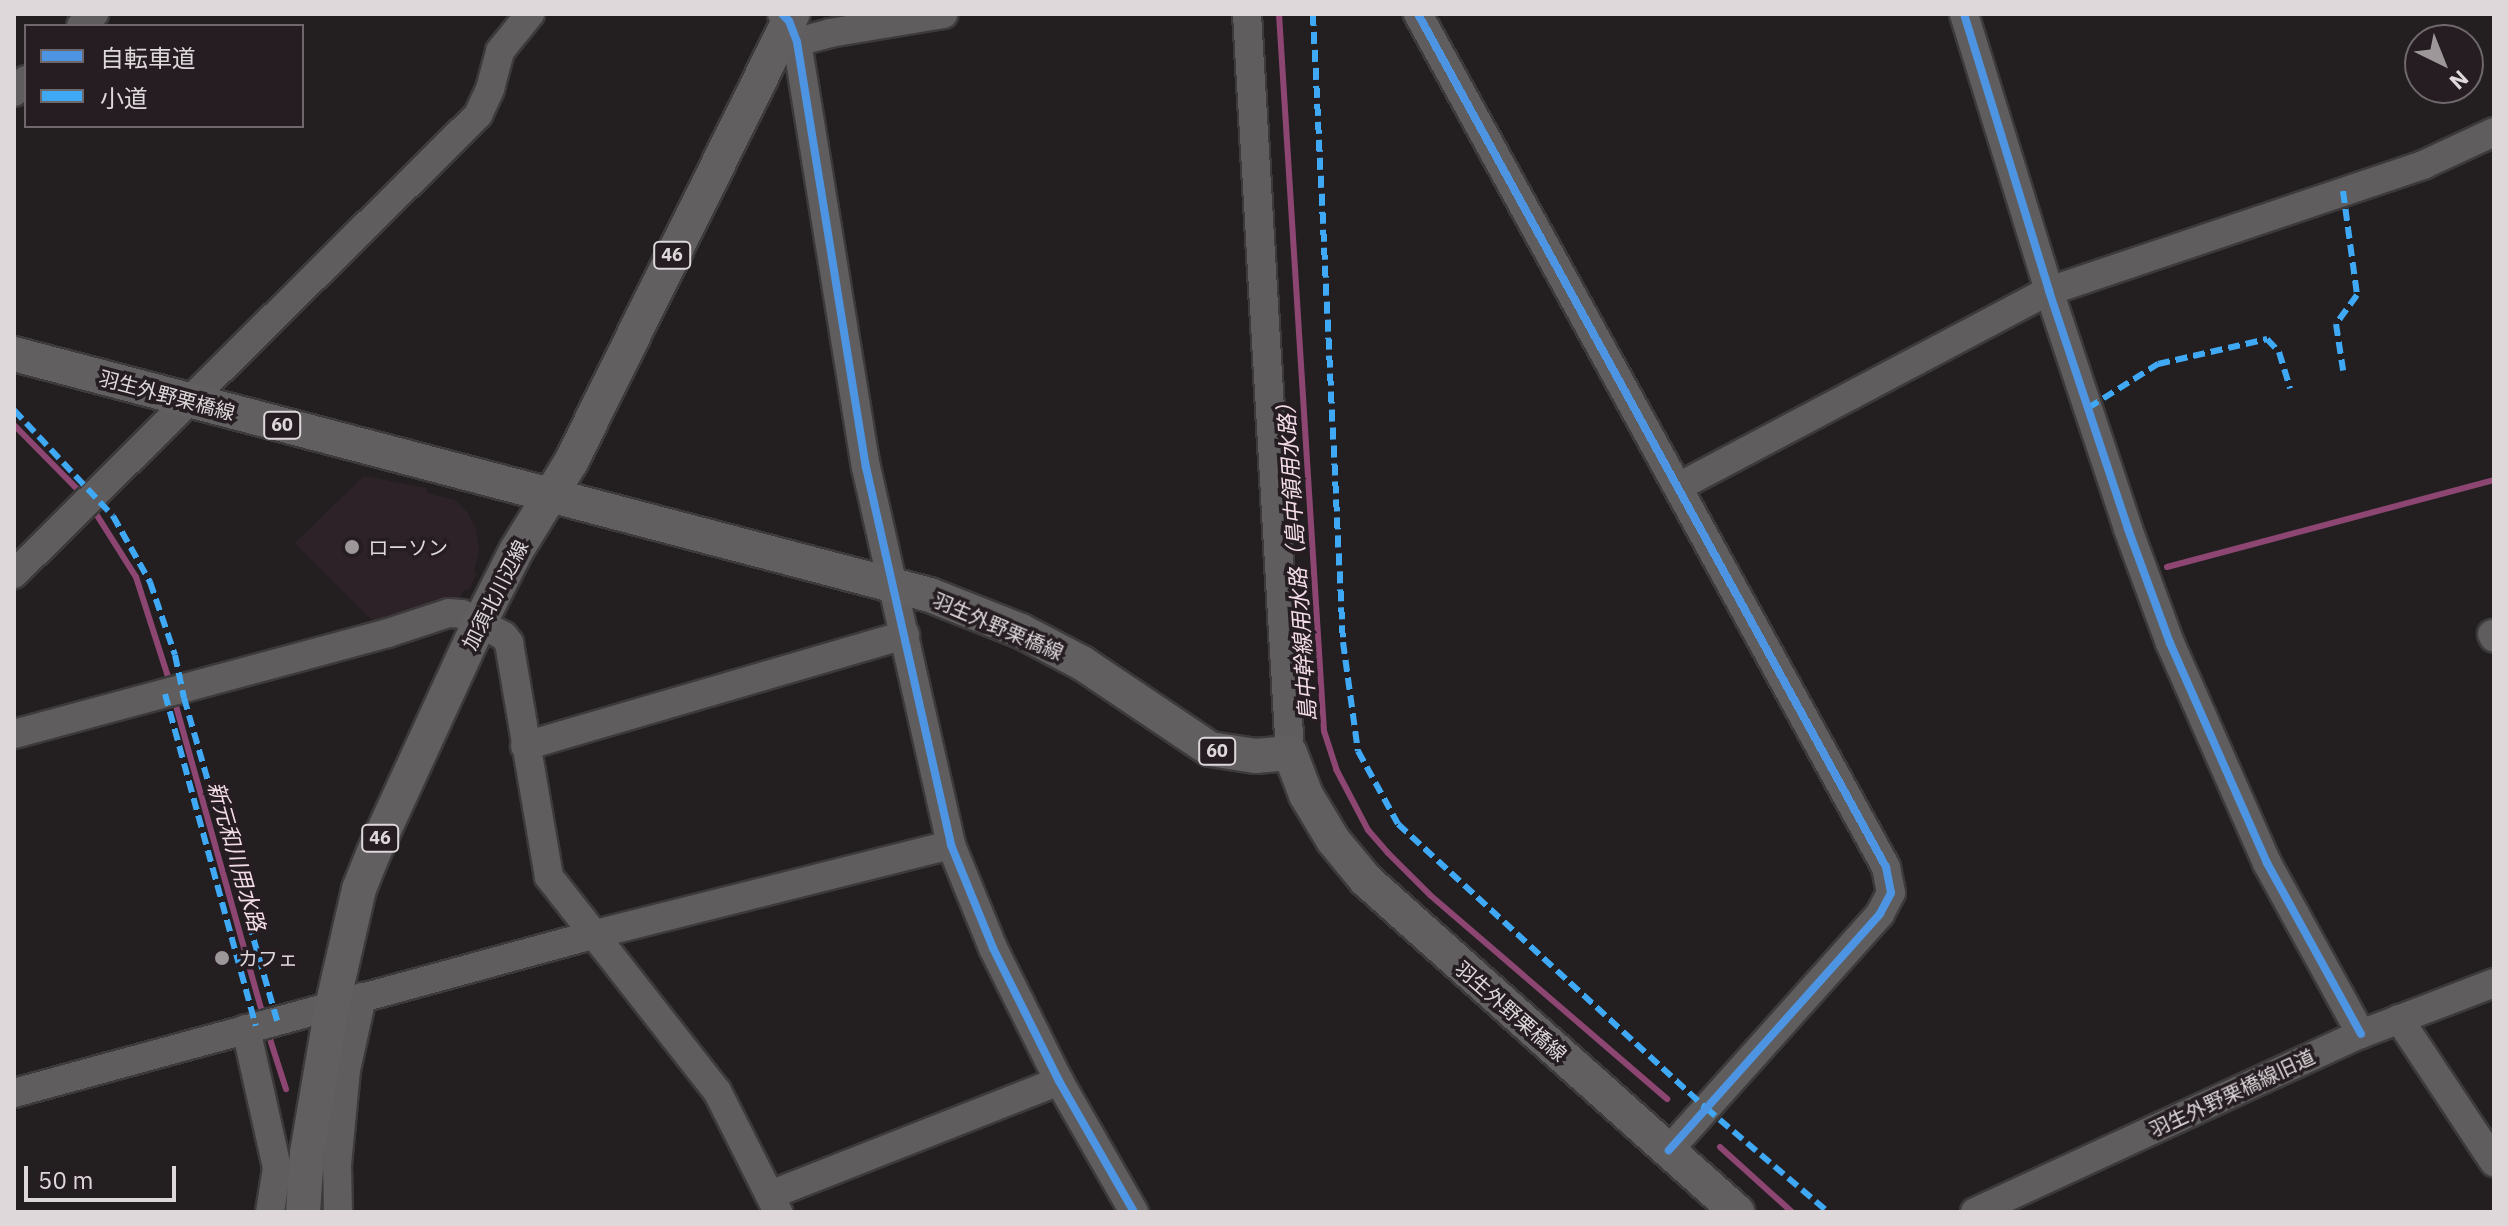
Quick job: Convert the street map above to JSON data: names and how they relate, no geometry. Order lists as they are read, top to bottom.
{
  "streets": {
    "main road": [
      "46",
      "羽生外野栗橋線",
      "60",
      "加須北川辺線"
    ],
    "street": ["羽生外野栗橋線旧道"]
  },
  "crossings": [
    ["羽生外野栗橋線", "加須北川辺線"]
  ],
  "water": ["島中幹線用水路（島中領用水路）", "新元和川用水路"],
  "places": ["ローソン", "カフェ"],
  "legend": ["自転車道", "小道"],
  "scale_bar": "50 m",
  "north": "bottom right"
}
